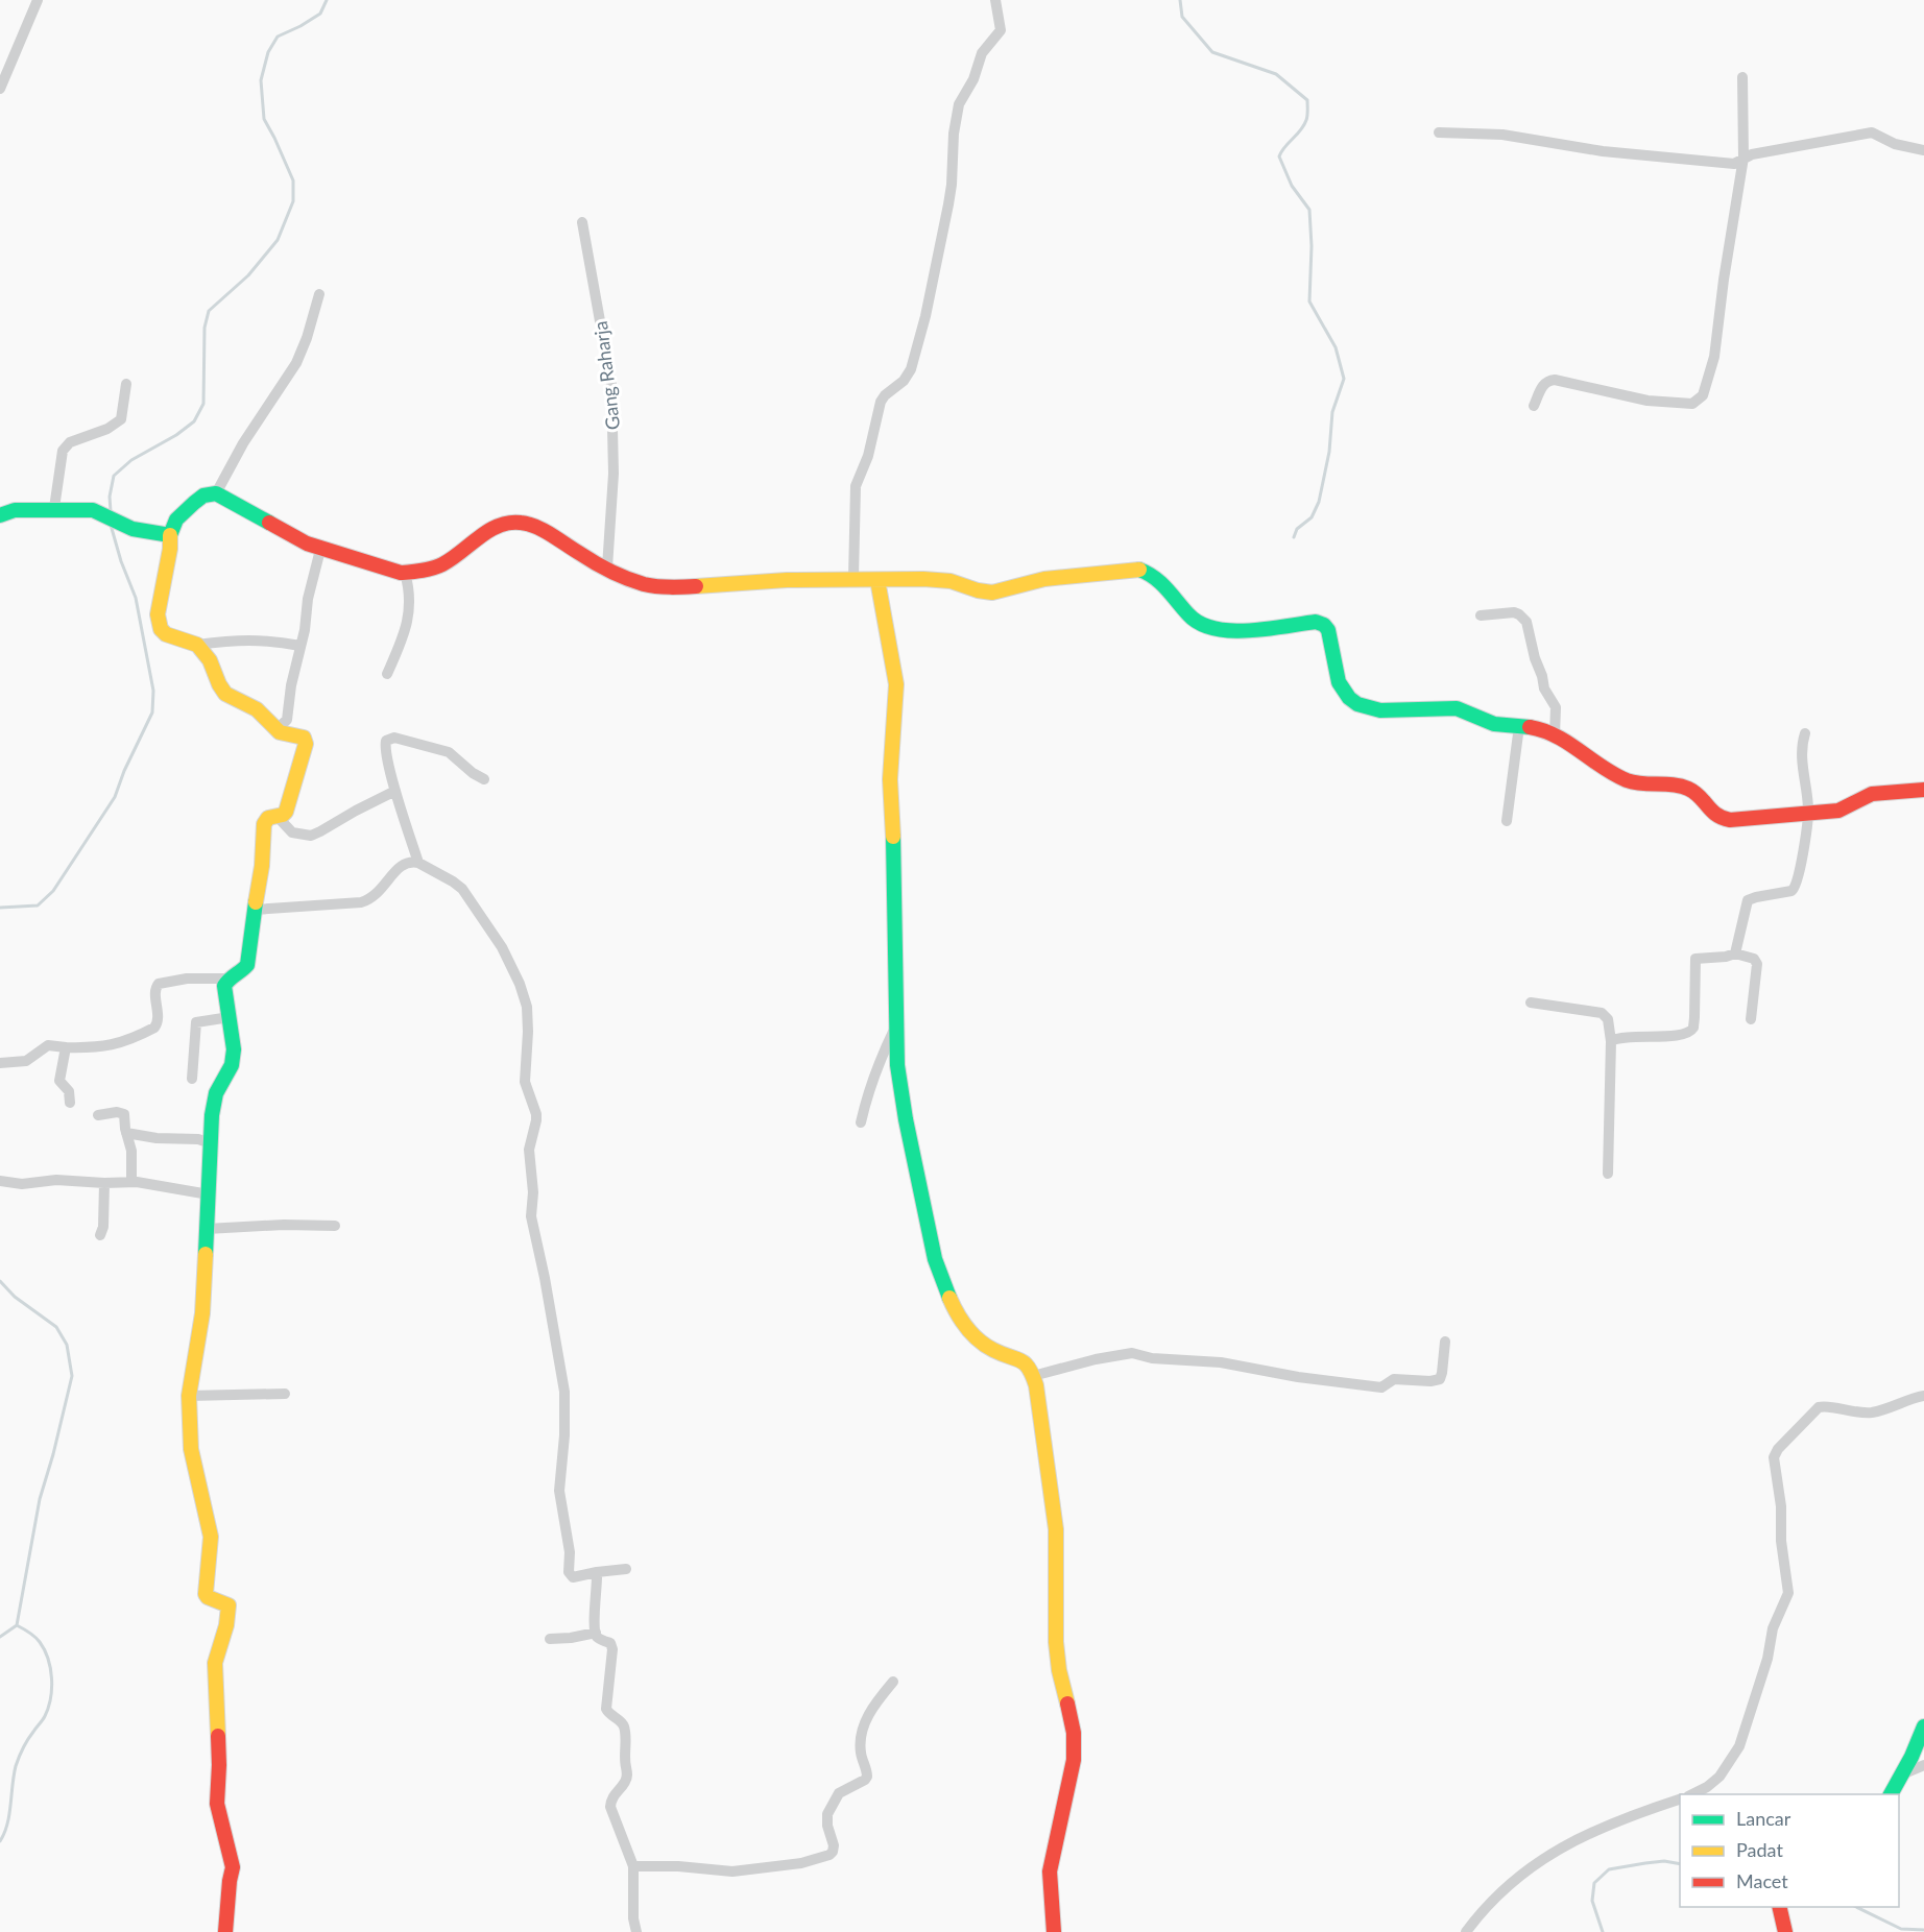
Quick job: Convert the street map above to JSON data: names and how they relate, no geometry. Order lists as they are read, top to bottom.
{
  "streets": {
    "street": ["Gang Raharja"]
  },
  "legend": ["Lancar", "Padat", "Macet"]
}
